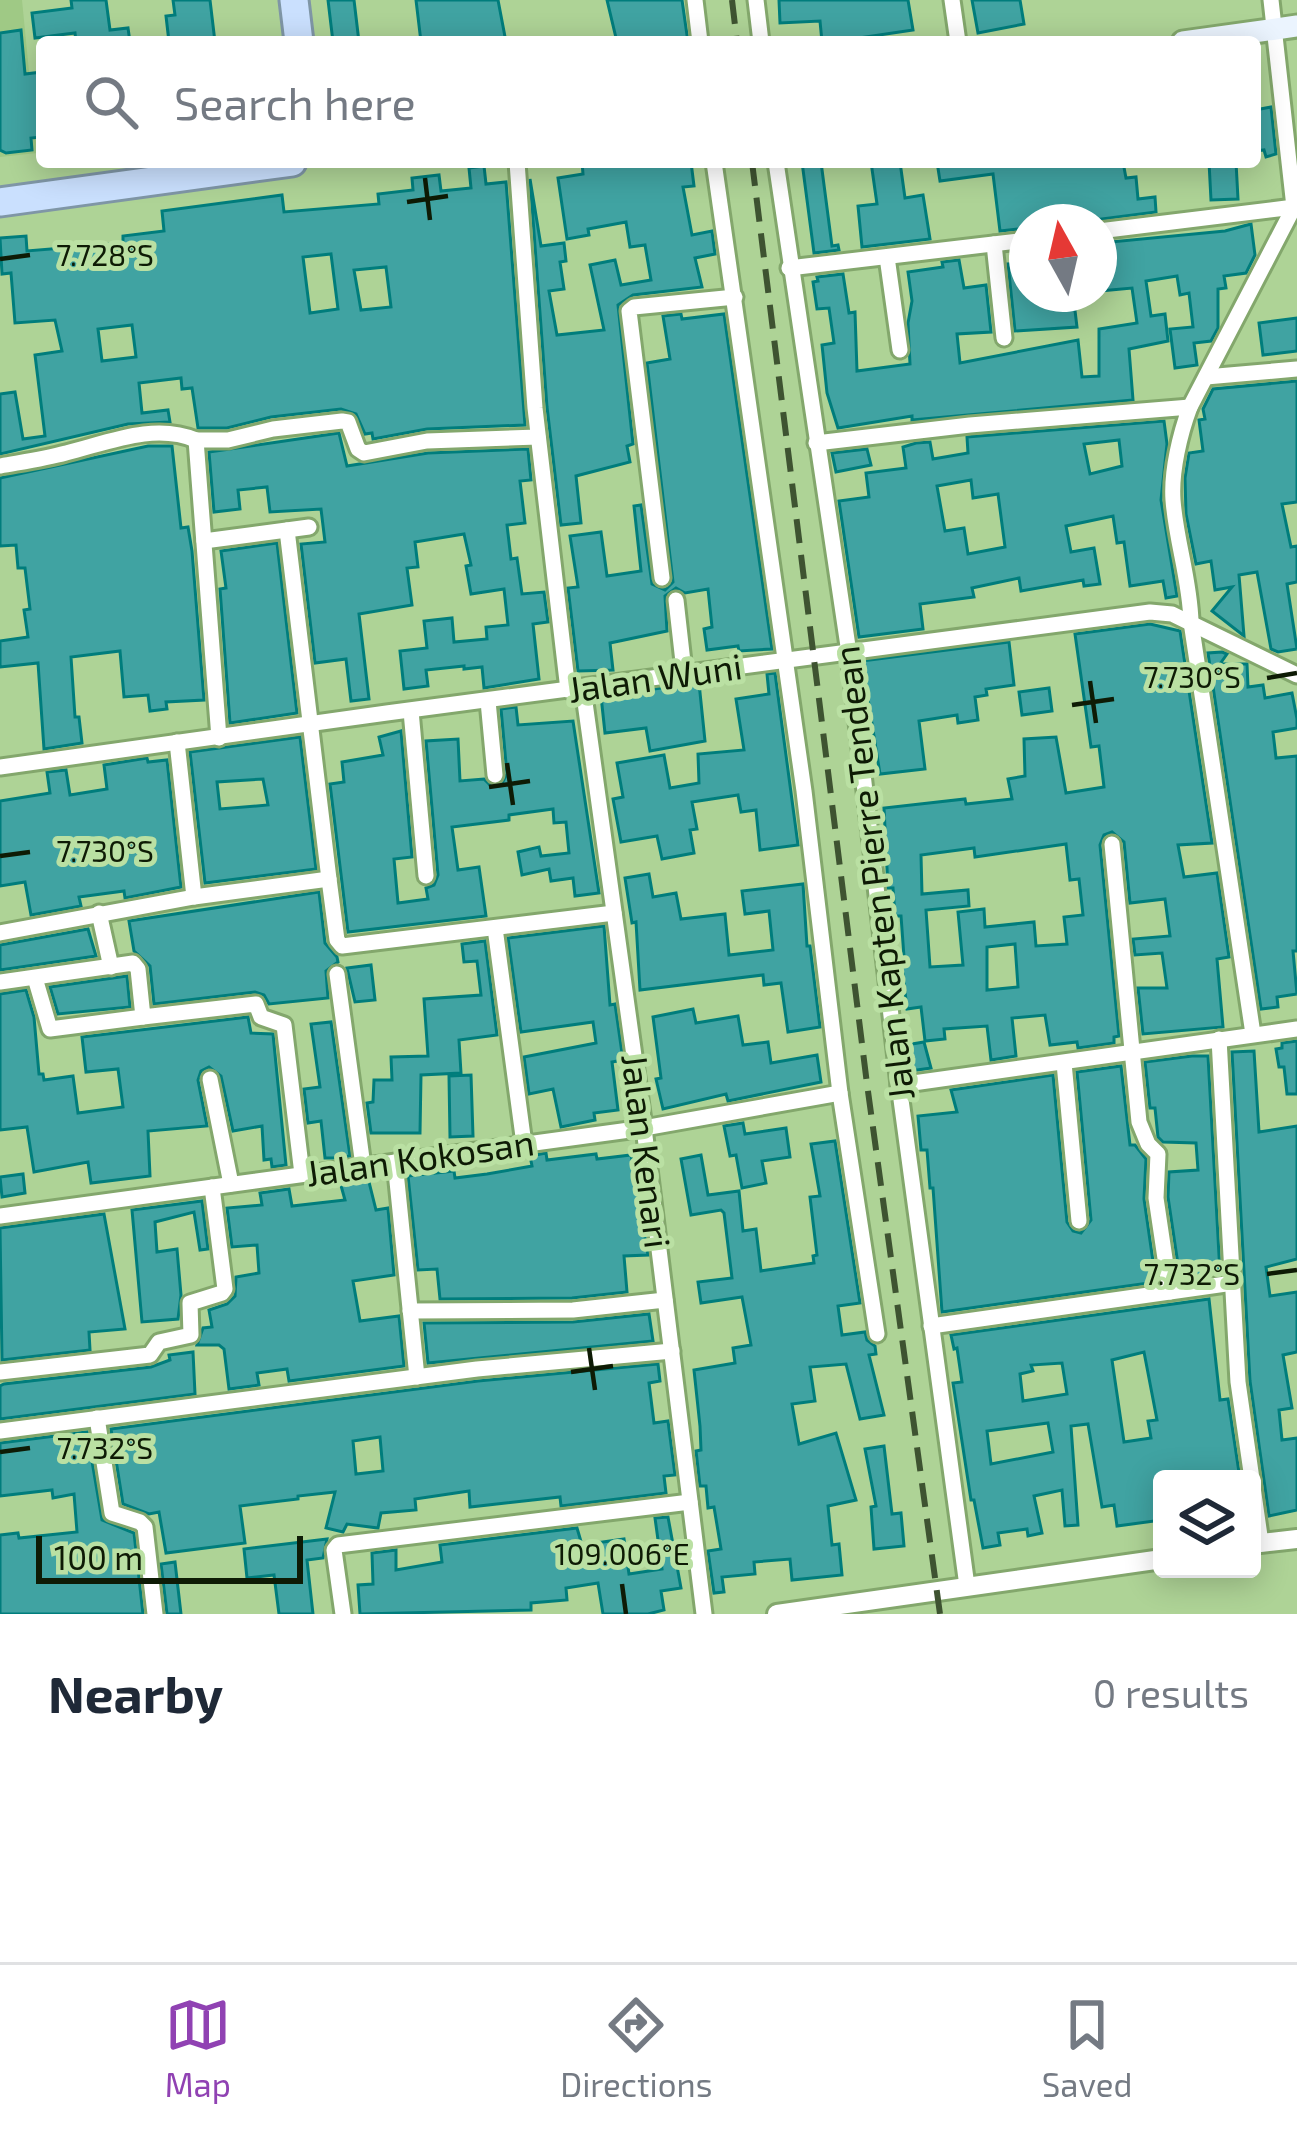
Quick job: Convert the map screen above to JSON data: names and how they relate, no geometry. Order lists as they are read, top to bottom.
{
  "streets": {
    "street": [
      "Jalan Wuni",
      "Jalan Kapten Pierre Tendean",
      "Jalan Kenari",
      "Jalan Kokosan"
    ]
  },
  "crossings": [
    ["Jalan Wuni", "Jalan Kapten Pierre Tendean"],
    ["Jalan Wuni", "Jalan Kenari"],
    ["Jalan Kenari", "Jalan Kokosan"]
  ],
  "scale_bar": "100 m",
  "north": "top",
  "page": {
    "search": "Search here",
    "scale": "100 m",
    "heading": ["Nearby", "0 results"],
    "nav": ["Map", "Directions", "Saved"]
  },
  "coordinates": [
    "7.728°S",
    "7.730°S",
    "7.732°S",
    "109.006°E"
  ]
}
